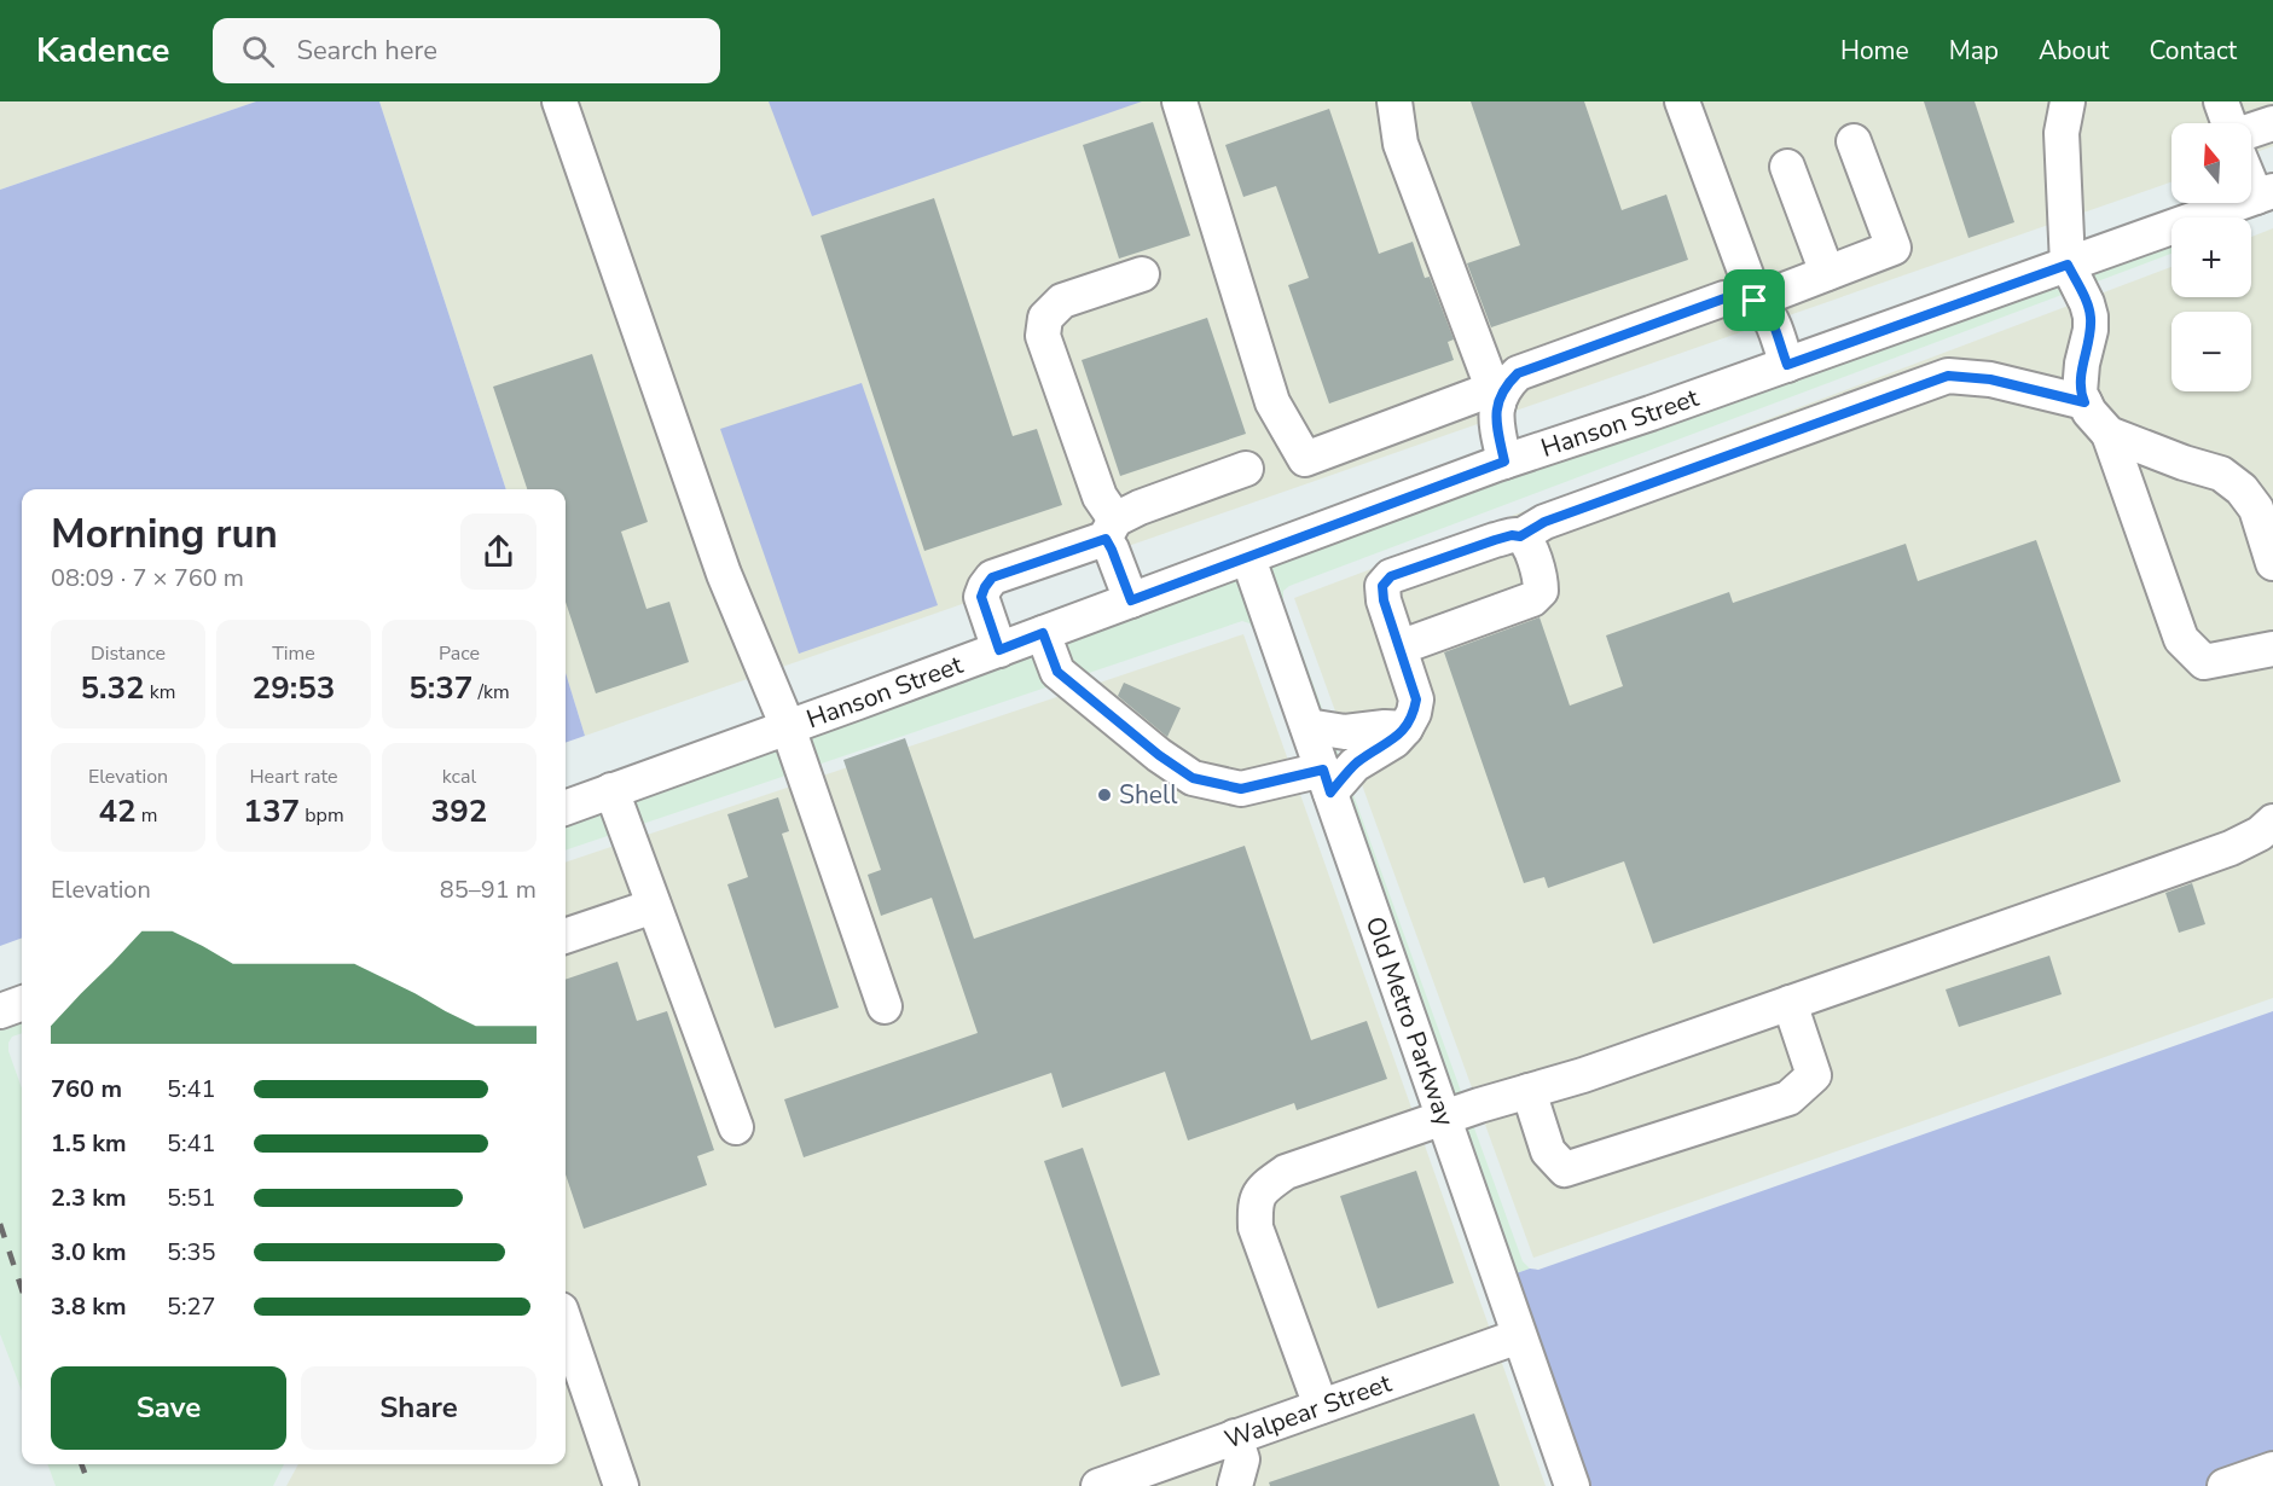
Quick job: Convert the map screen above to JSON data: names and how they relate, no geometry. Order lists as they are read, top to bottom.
{
  "streets": {
    "street": ["Hanson Street", "Old Metro Parkway", "Walpear Street"]
  },
  "crossings": [
    ["Hanson Street", "Old Metro Parkway"],
    ["Old Metro Parkway", "Walpear Street"]
  ],
  "places": ["Shell"],
  "north": "top",
  "page": {
    "header": "Kadence",
    "search": "Search here",
    "nav": [
      "Home",
      "Map",
      "About",
      "Contact"
    ],
    "map_buttons": ["+", "−"],
    "heading": ["Morning run", "08:09 · 7 × 760 m"],
    "stats": [
      ["Distance", "5.32 km"],
      ["Time", "29:53"],
      ["Pace", "5:37 /km"],
      ["Elevation", "42 m"],
      ["Heart rate", "137 bpm"],
      ["kcal", "392"]
    ],
    "chart": ["Elevation", "85–91 m"],
    "list": [
      {
        "name": "760 m",
        "note": "5:41"
      },
      {
        "name": "1.5 km",
        "note": "5:41"
      },
      {
        "name": "2.3 km",
        "note": "5:51"
      },
      {
        "name": "3.0 km",
        "note": "5:35"
      },
      {
        "name": "3.8 km",
        "note": "5:27"
      }
    ],
    "buttons": ["Save", "Share"]
  }
}
